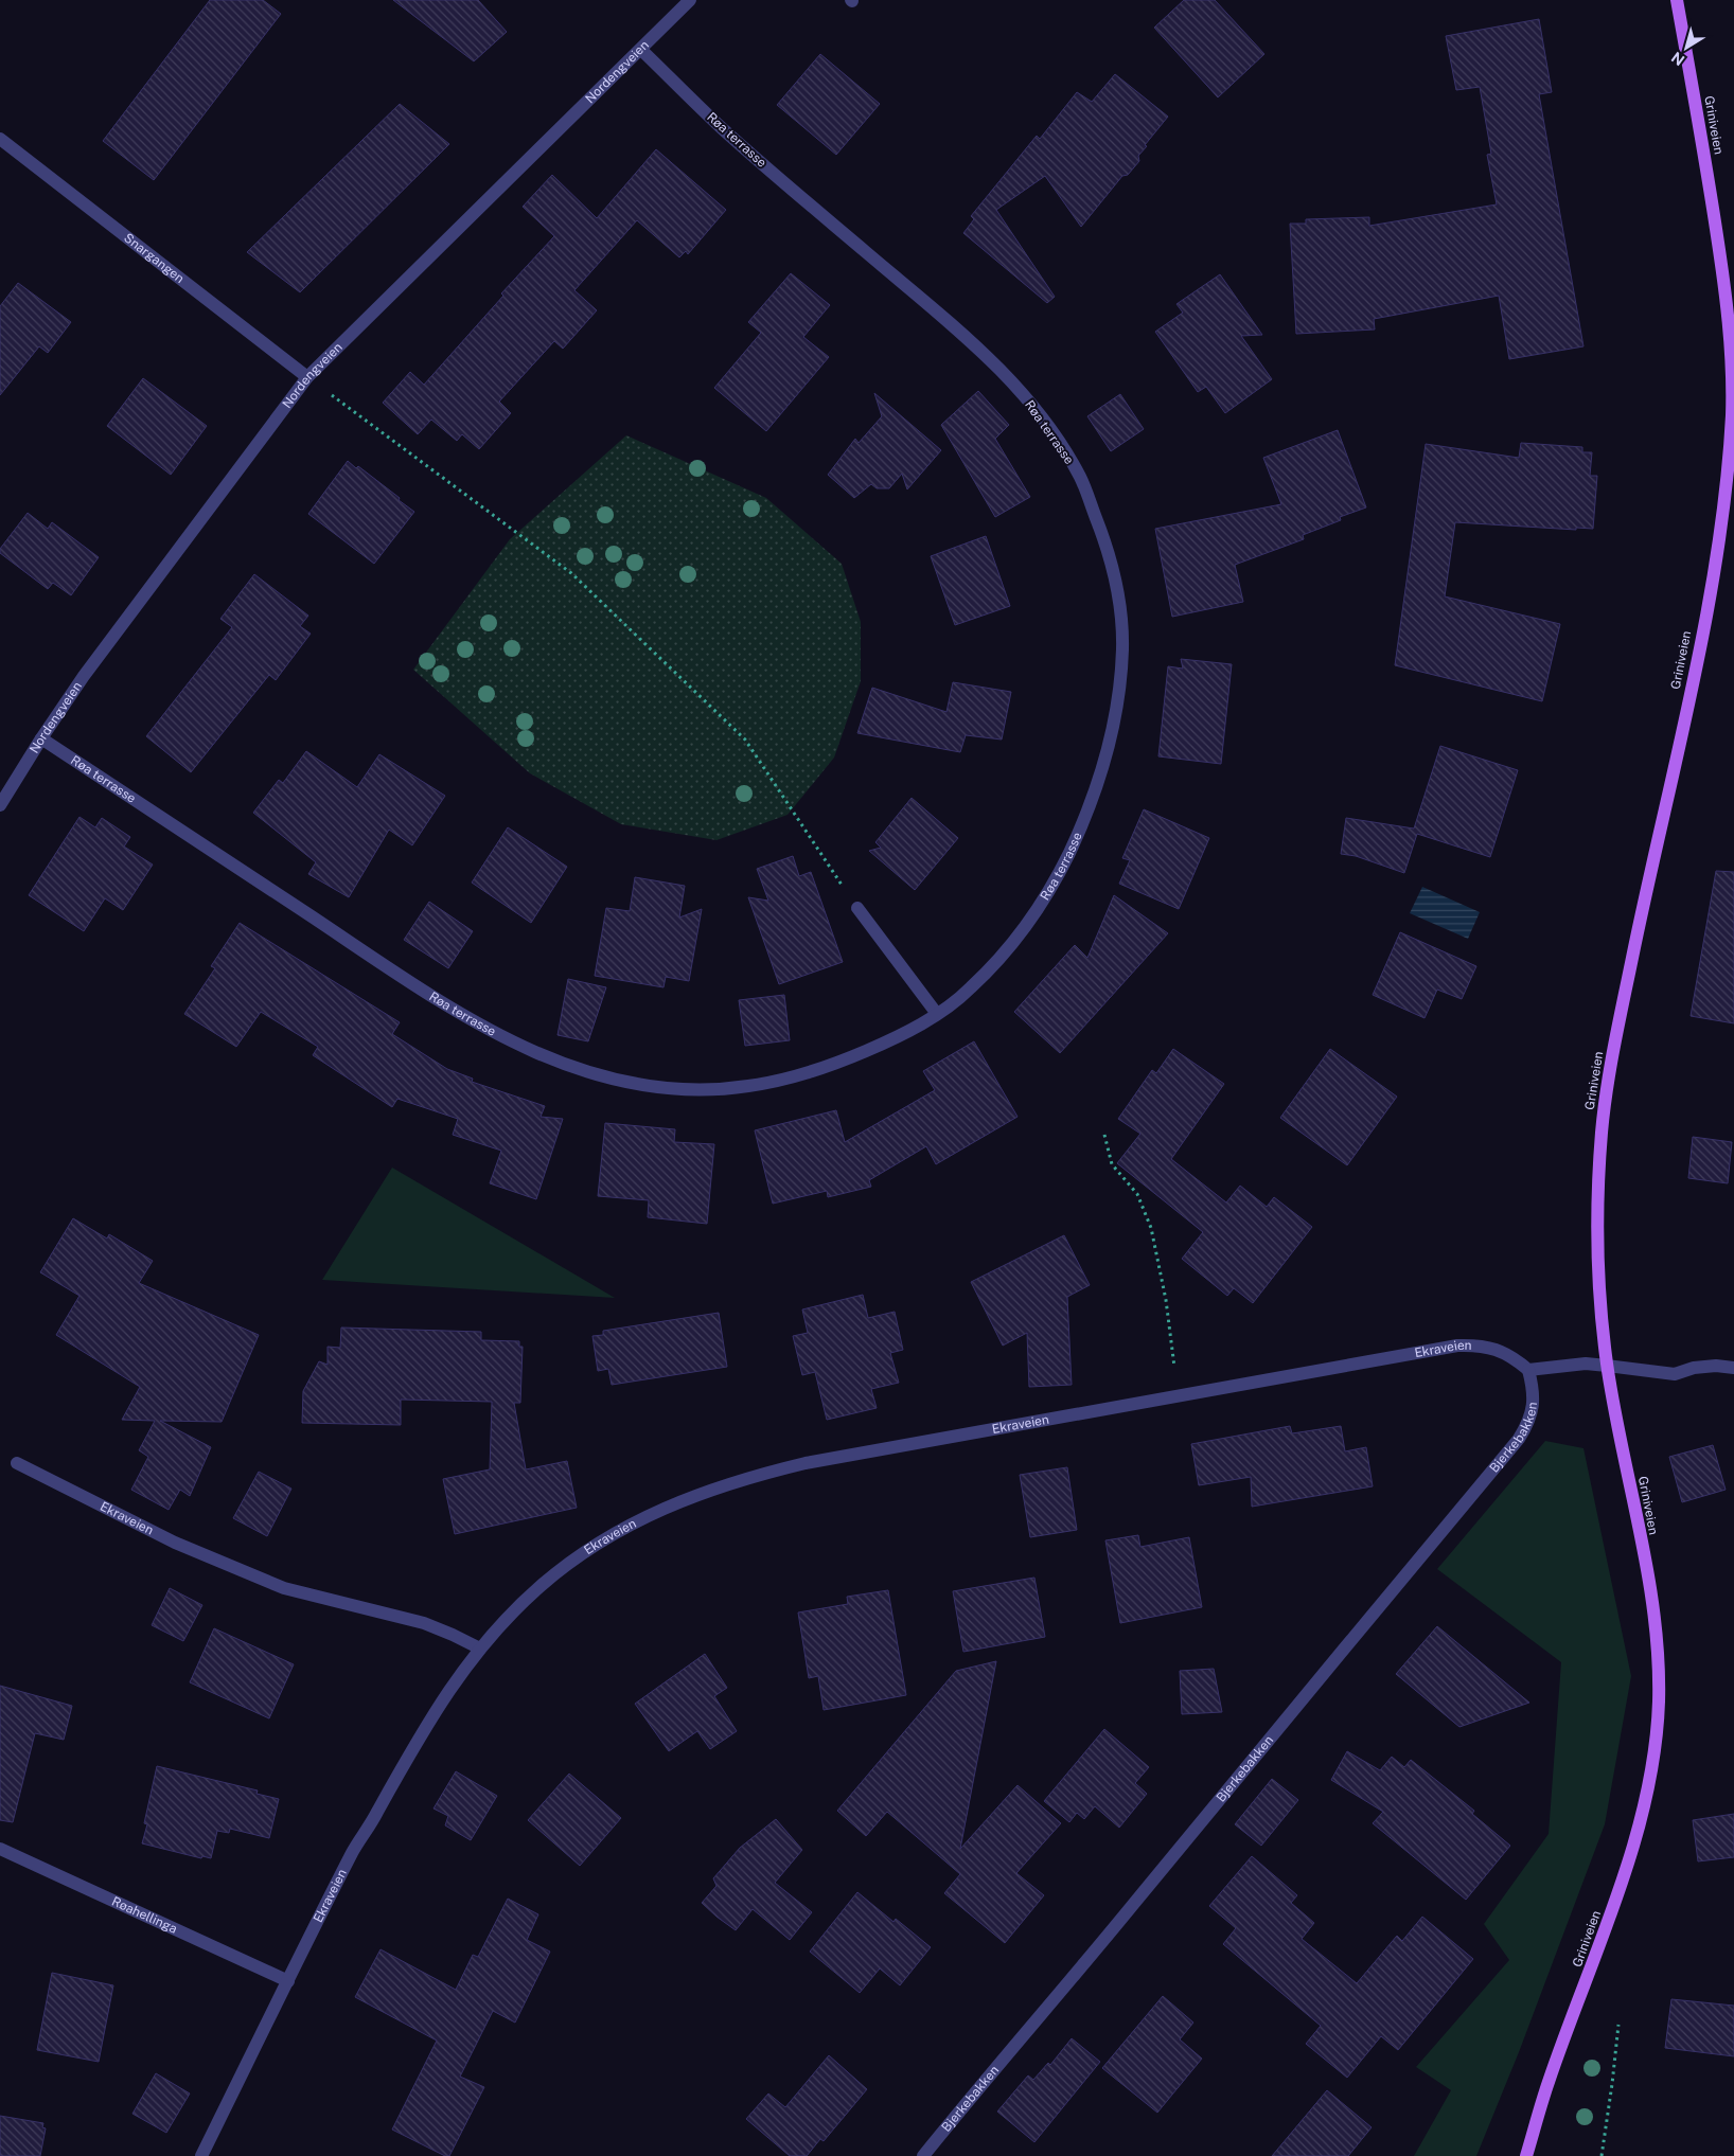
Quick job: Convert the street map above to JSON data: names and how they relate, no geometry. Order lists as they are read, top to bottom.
{
  "streets": {
    "main road": ["Griniveien"],
    "street": [
      "Nordengveien",
      "Røa terrasse",
      "Snargangen",
      "Ekraveien",
      "Bjerkebakken",
      "Røahellinga"
    ]
  },
  "crossings": [
    ["Nordengveien", "Røa terrasse"],
    ["Nordengveien", "Snargangen"],
    ["Ekraveien", "Bjerkebakken"],
    ["Ekraveien", "Røahellinga"]
  ],
  "north": "bottom left"
}
